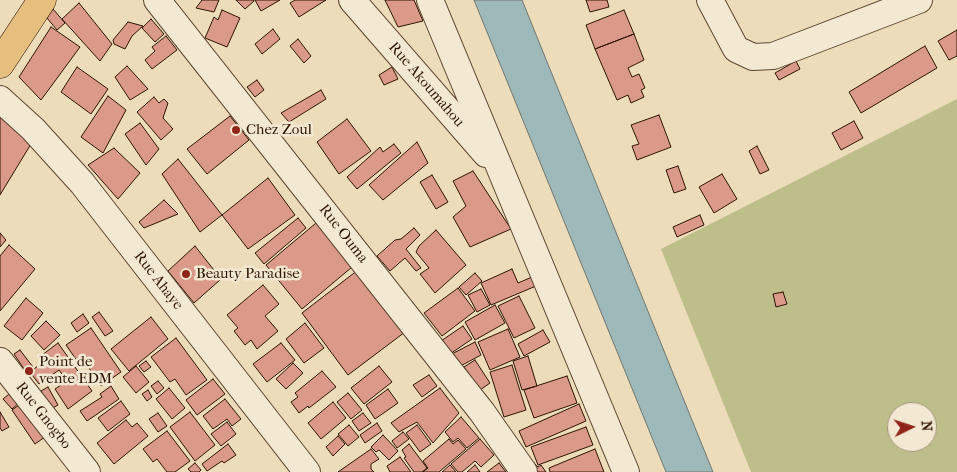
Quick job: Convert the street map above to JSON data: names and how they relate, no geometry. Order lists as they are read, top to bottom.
{
  "streets": {
    "street": [
      "Rue Akoumahou",
      "Rue Ouma",
      "Rue Ahaye",
      "Rue Gnogbo"
    ]
  },
  "places": ["Chez Zoul", "Beauty Paradise", "Point de vente EDM"],
  "north": "right"
}
